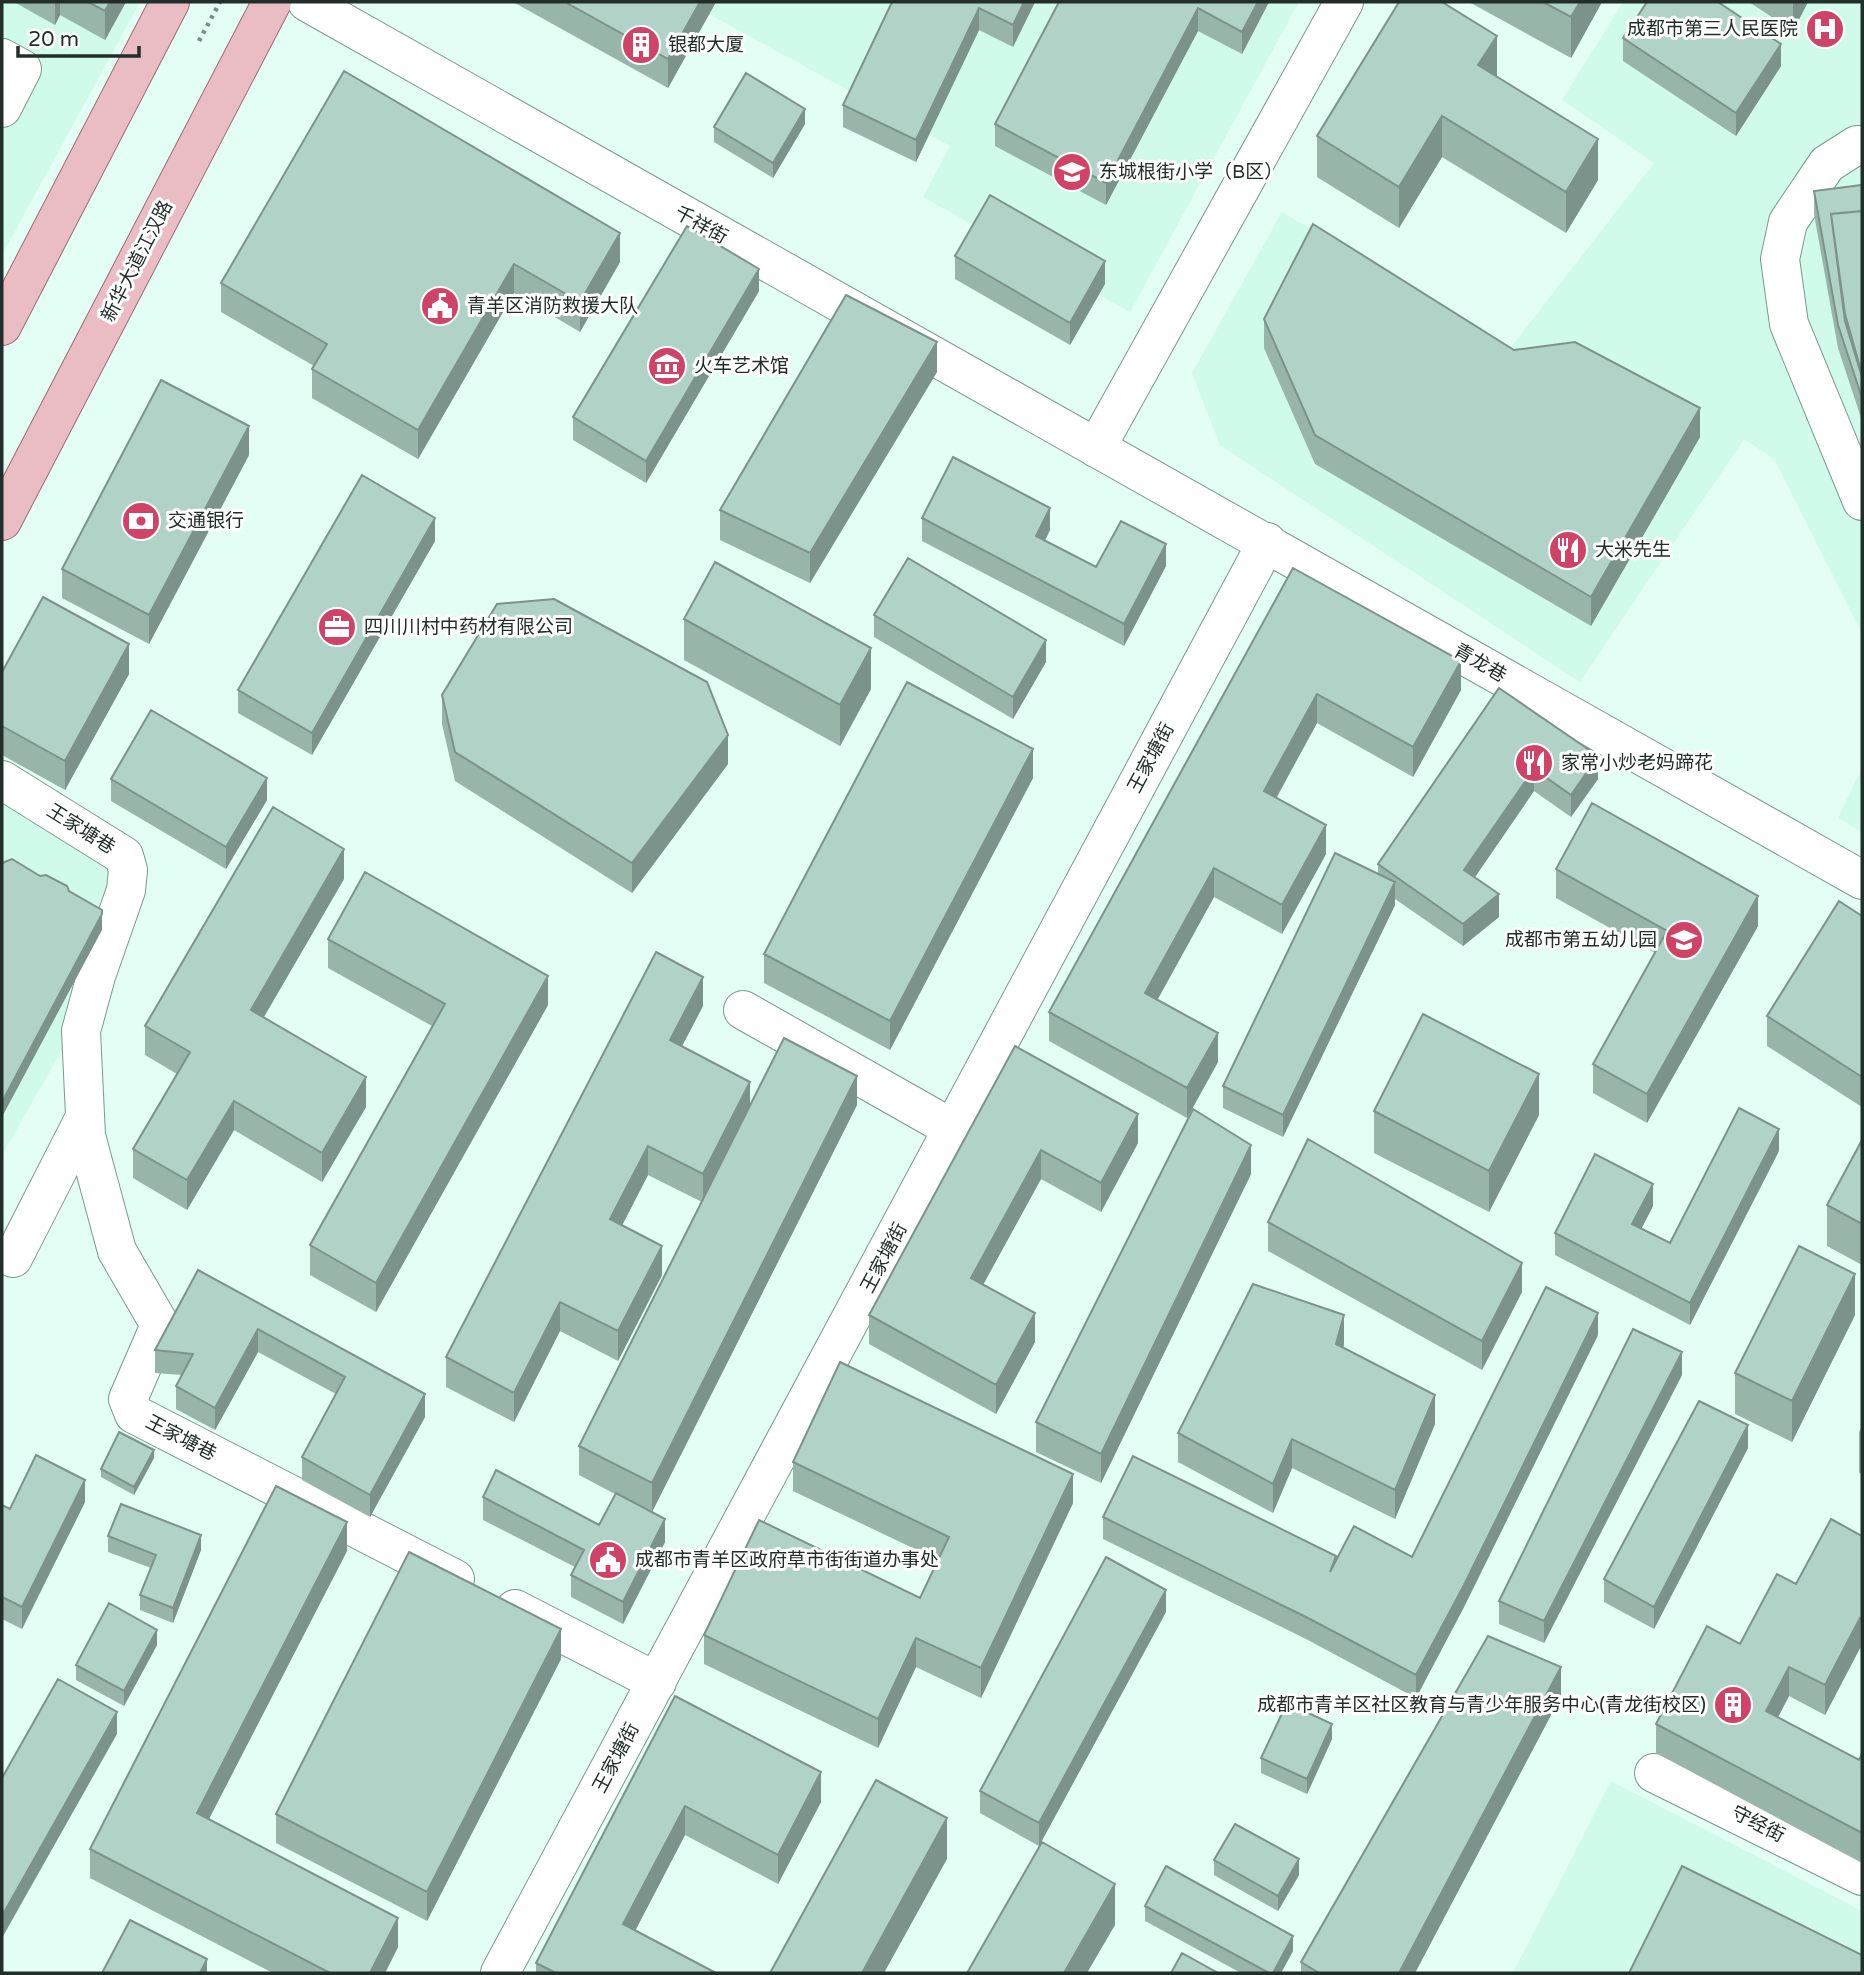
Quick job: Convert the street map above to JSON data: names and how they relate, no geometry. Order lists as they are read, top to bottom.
{
  "streets": {
    "main road": ["新华大道江汉路"],
    "street": [
      "千祥街",
      "青龙巷",
      "王家塘街",
      "王家塘巷",
      "守经街"
    ]
  },
  "crossings": [
    ["千祥街", "青龙巷"],
    ["青龙巷", "王家塘街"],
    ["王家塘街", "王家塘巷"]
  ],
  "places": {
    "hospital": ["成都市第三人民医院"],
    "building": ["银都大厦", "成都市青羊区社区教育与青少年服务中心(青龙街校区)"],
    "school or university": ["东城根街小学（B区）", "成都市第五幼儿园"],
    "public building": ["青羊区消防救援大队", "成都市青羊区政府草市街街道办事处"],
    "museum": ["火车艺术馆"],
    "bank": ["交通银行"],
    "restaurant": ["大米先生", "家常小炒老妈蹄花"],
    "office": ["四川川村中药材有限公司"]
  },
  "scale_bar": "20 m"
}
